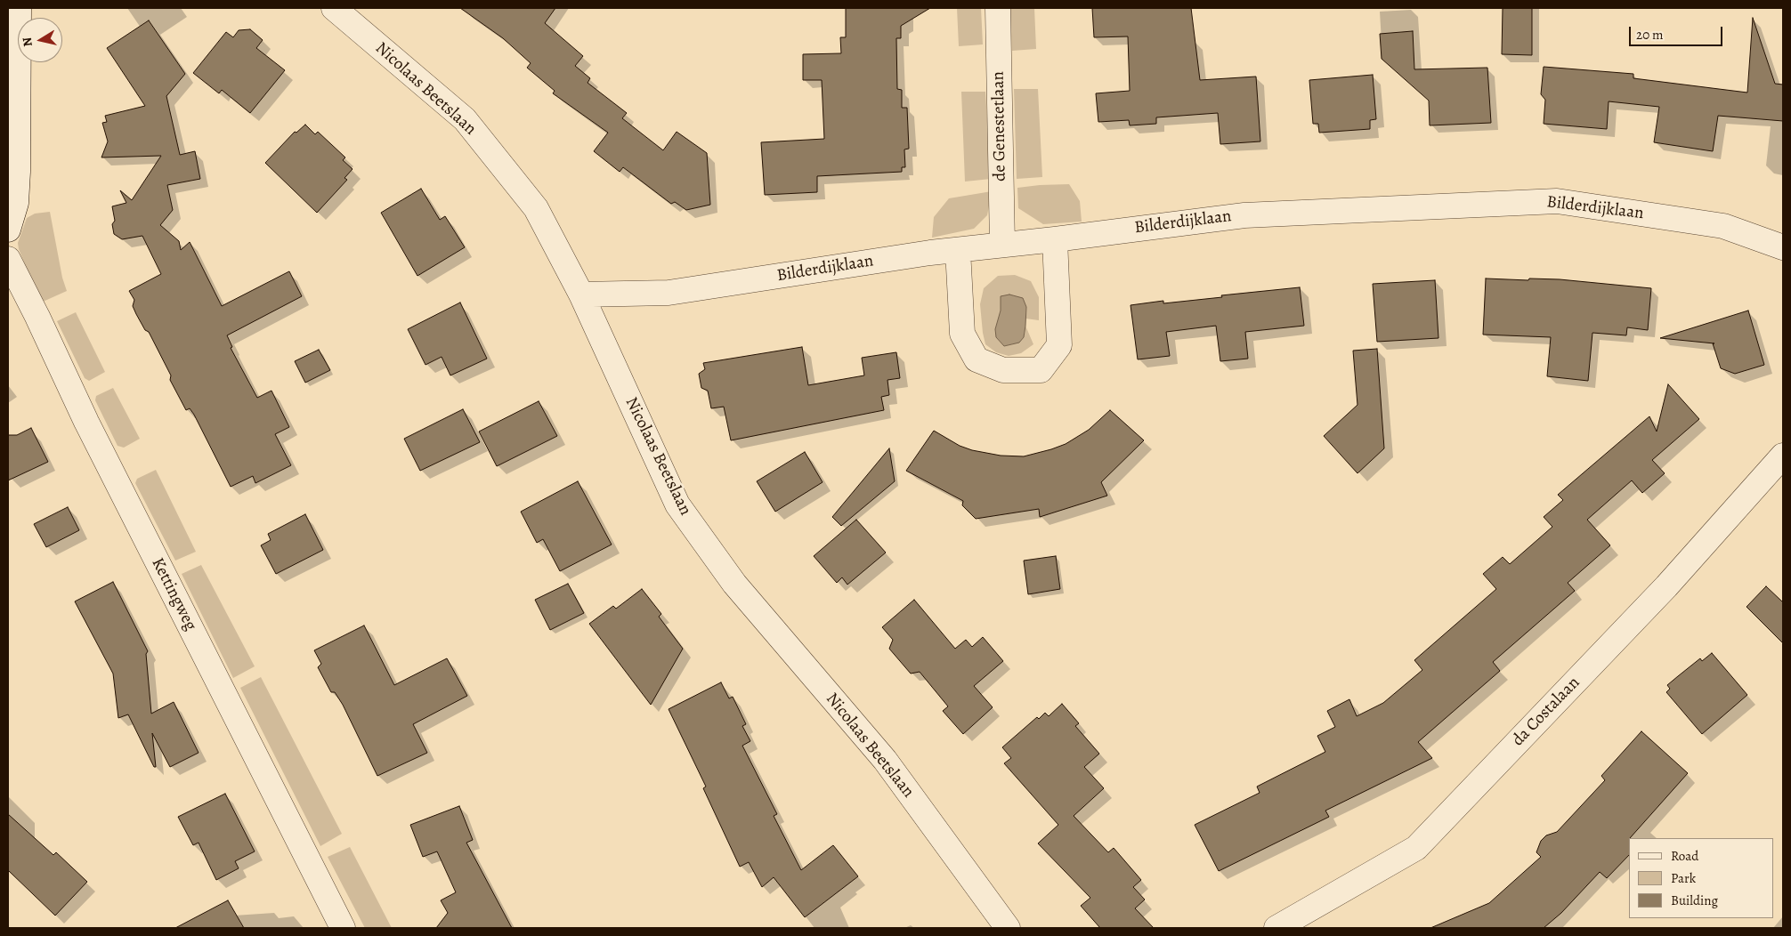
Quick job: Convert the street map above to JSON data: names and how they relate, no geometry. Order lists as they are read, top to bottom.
{
  "streets": {
    "street": [
      "Nicolaas Beetslaan",
      "de Genestetlaan",
      "Bilderdijklaan",
      "Kettingweg",
      "da Costalaan"
    ]
  },
  "crossings": [
    ["Nicolaas Beetslaan", "Bilderdijklaan"],
    ["de Genestetlaan", "Bilderdijklaan"]
  ],
  "legend": ["Road", "Park", "Building"],
  "scale_bar": "20 m",
  "north": "left"
}
